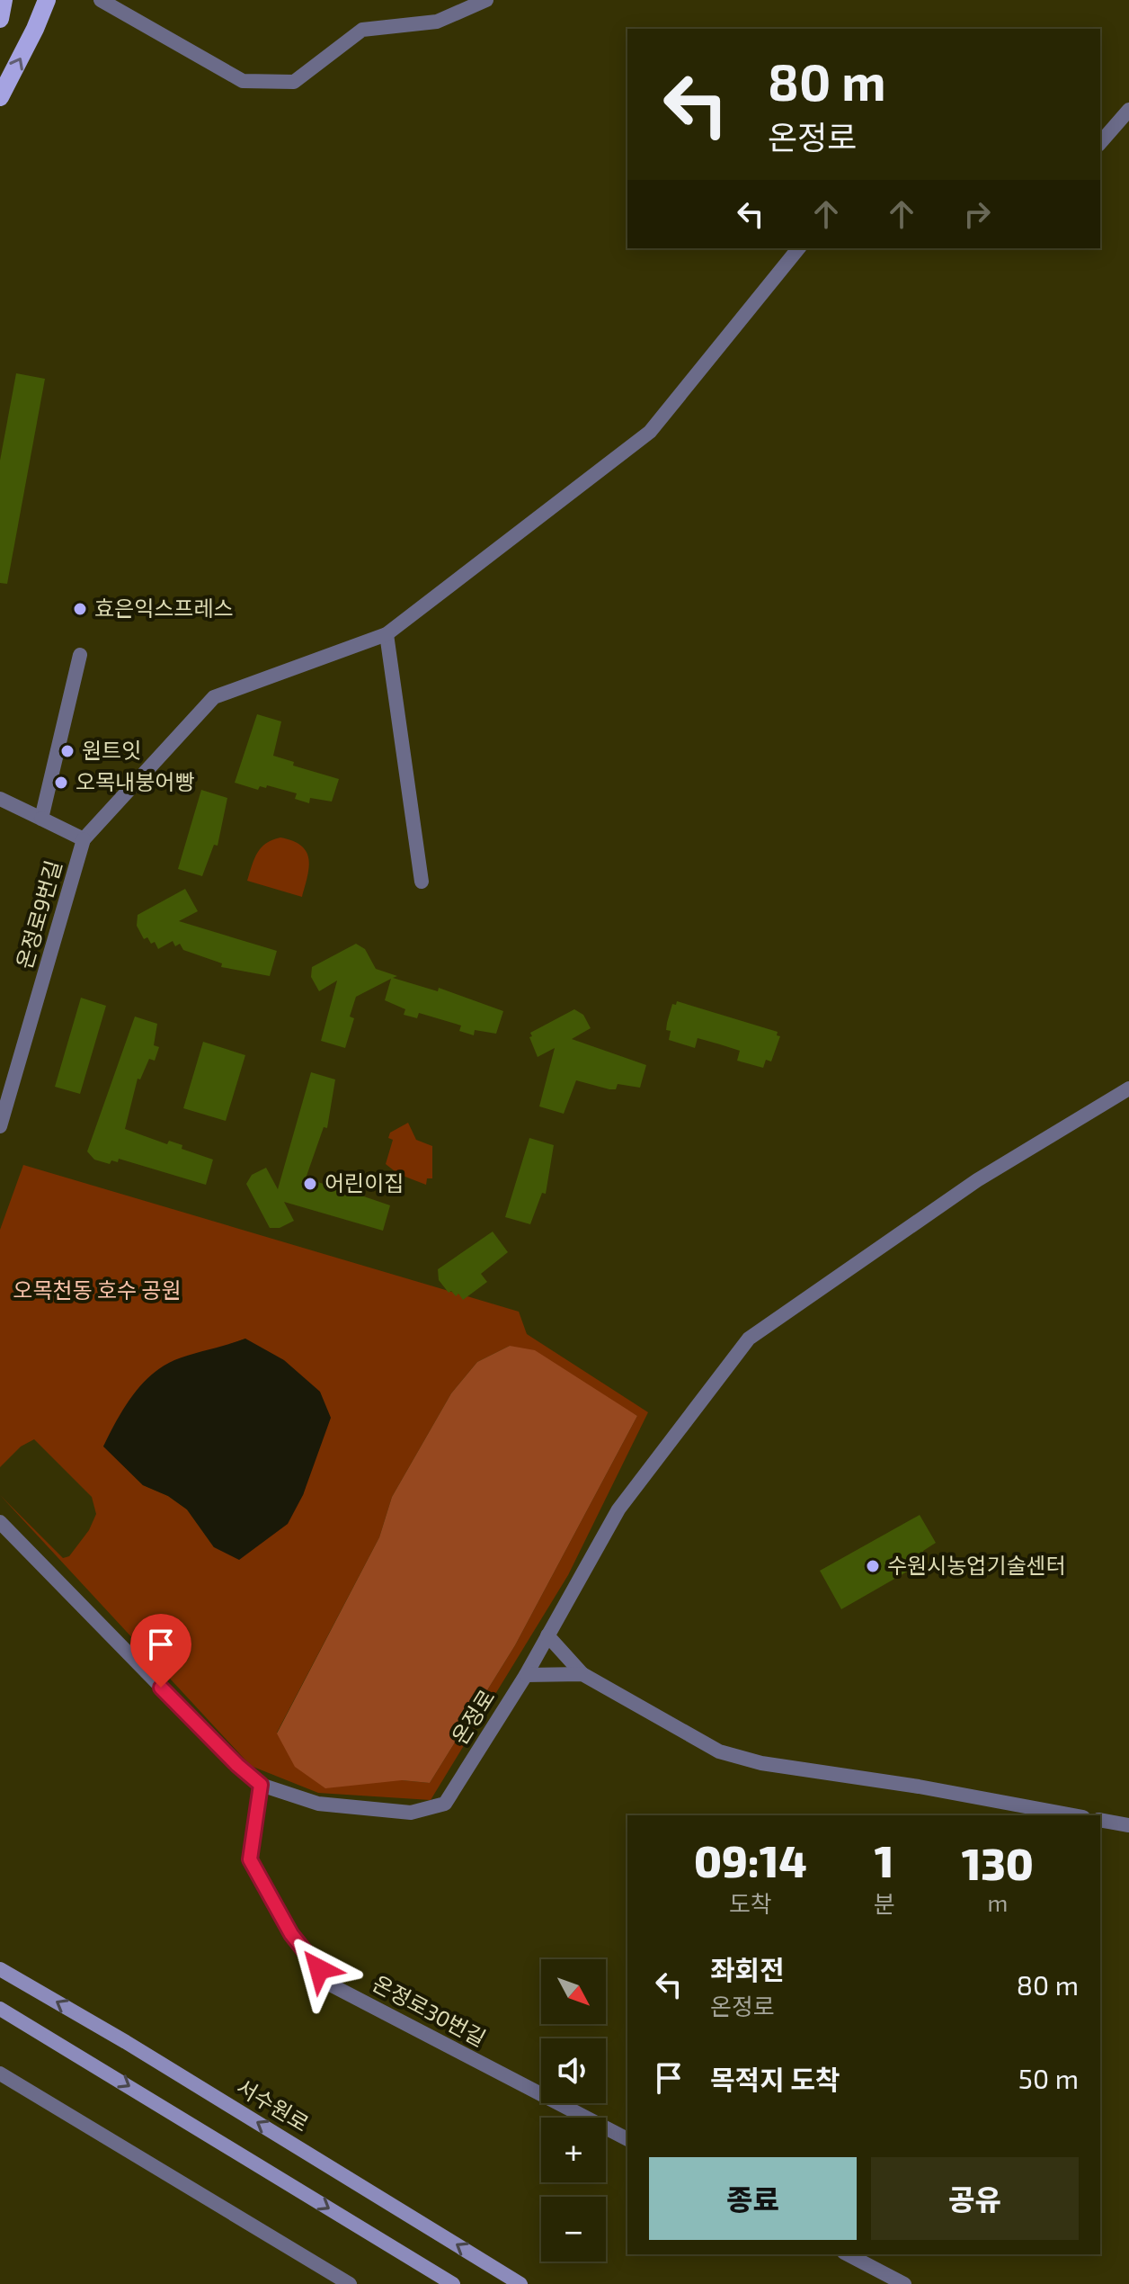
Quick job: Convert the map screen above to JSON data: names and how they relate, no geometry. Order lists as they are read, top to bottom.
{
  "streets": {
    "street": [
      "온정로9번길",
      "온정로",
      "온정로30번길",
      "서수원로"
    ]
  },
  "crossings": [
    ["온정로", "온정로30번길"]
  ],
  "parks": ["오목천동 호수 공원"],
  "places": [
    "효은익스프레스",
    "원트잇",
    "오목내붕어빵",
    "어린이집",
    "수원시농업기술센터"
  ],
  "north": "bottom right",
  "page": {
    "turn": ["80 m", "온정로"],
    "eta": [
      "09:14",
      "도착",
      "1",
      "분",
      "130",
      "m"
    ],
    "list": [
      {
        "name": "좌회전",
        "note": "온정로",
        "value": "80 m"
      },
      {
        "name": "목적지 도착",
        "value": "50 m"
      }
    ],
    "map_buttons": ["+", "−"],
    "buttons": ["종료", "공유"]
  }
}
